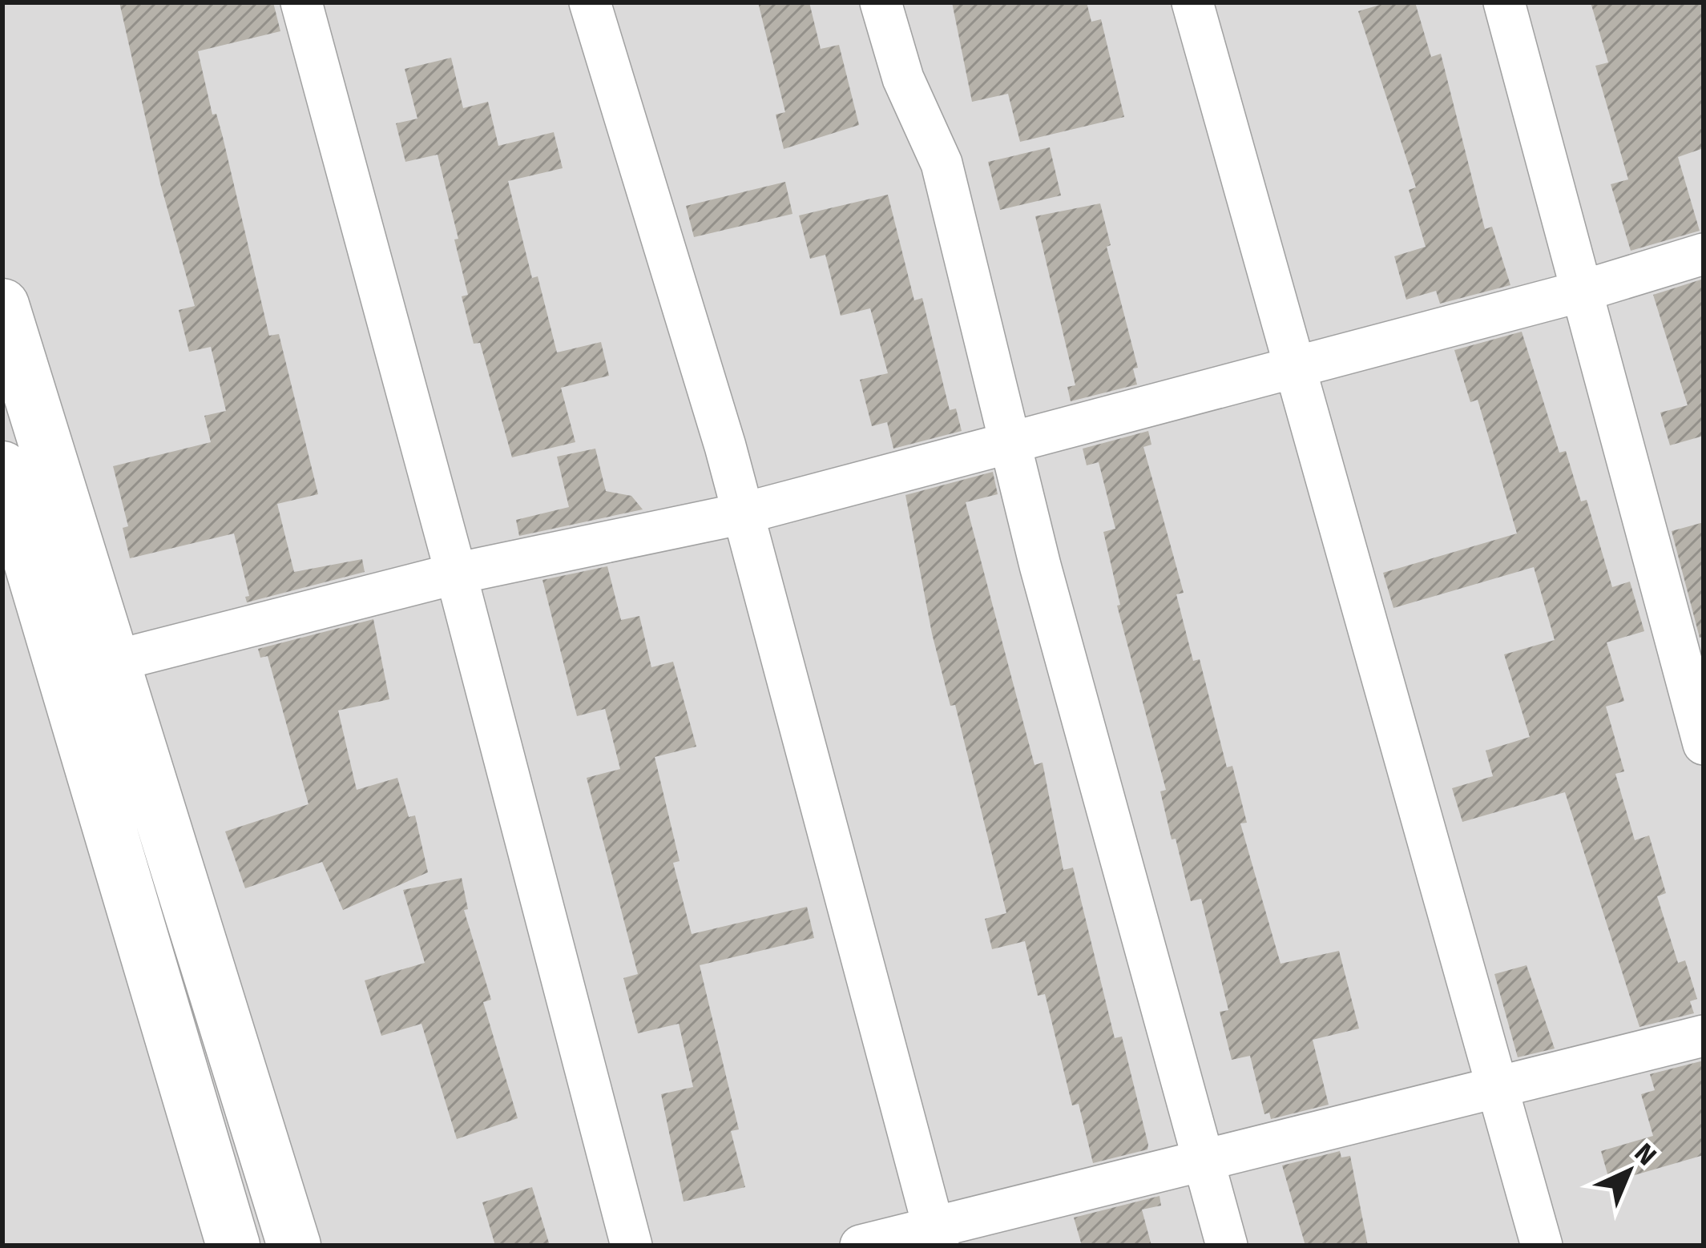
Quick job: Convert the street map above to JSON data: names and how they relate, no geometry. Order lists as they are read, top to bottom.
{
  "north": "top right"
}
